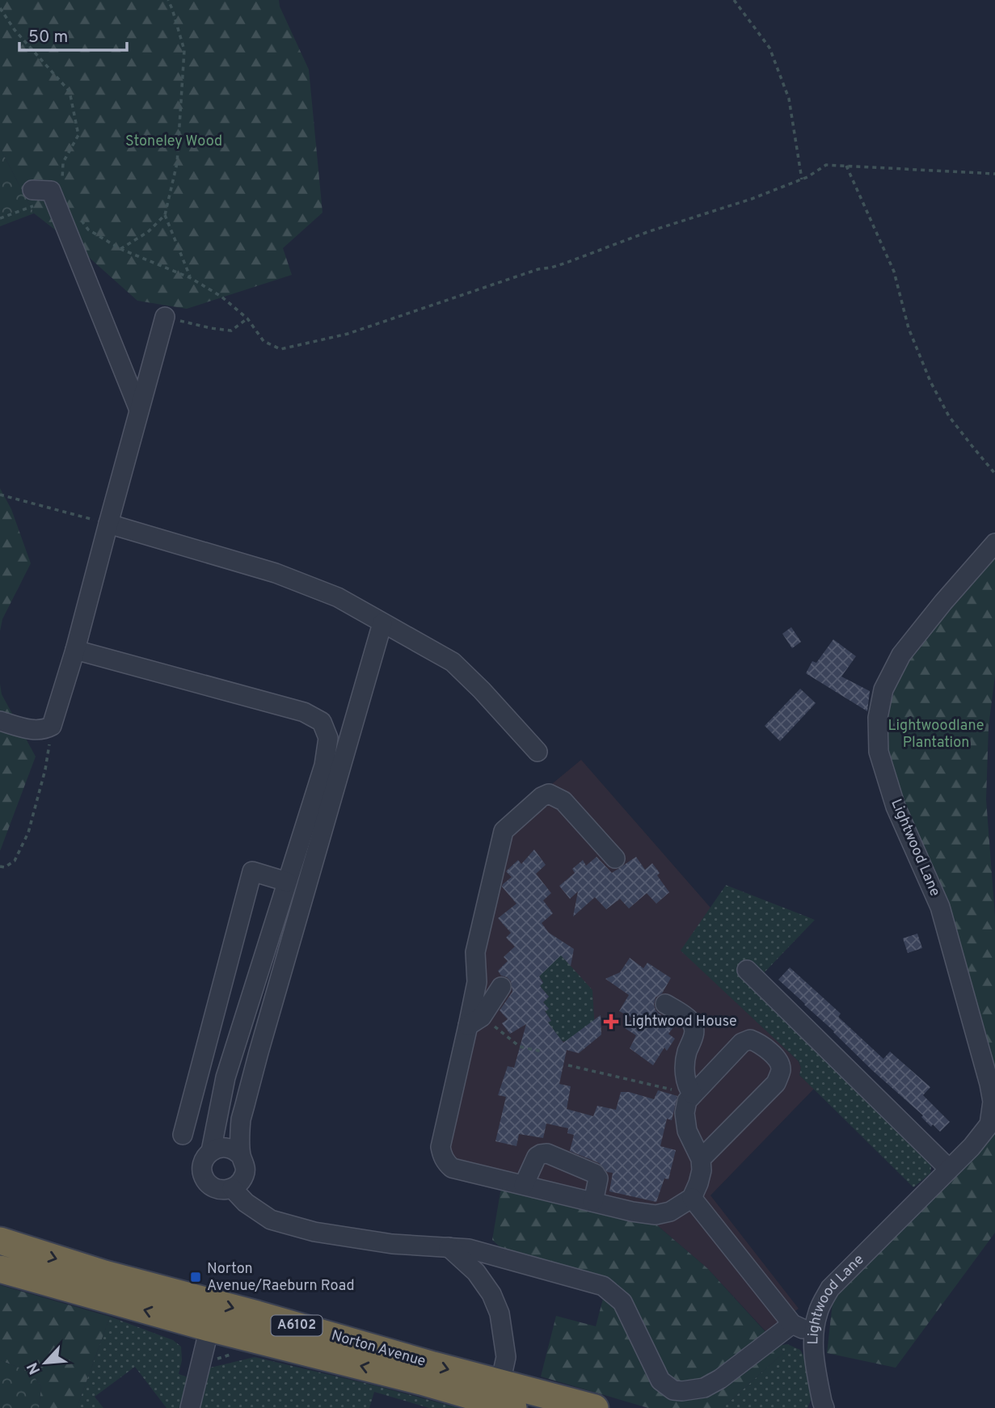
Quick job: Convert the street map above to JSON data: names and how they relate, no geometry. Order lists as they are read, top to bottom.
{
  "streets": {
    "highway": ["A6102", "Norton Avenue"],
    "street": ["Lightwood Lane"]
  },
  "parks": ["Stoneley Wood", "Lightwoodlane Plantation"],
  "places": {
    "health": ["Lightwood House"],
    "transit": ["Norton Avenue/Raeburn Road"]
  },
  "scale_bar": "50 m",
  "north": "bottom left"
}
